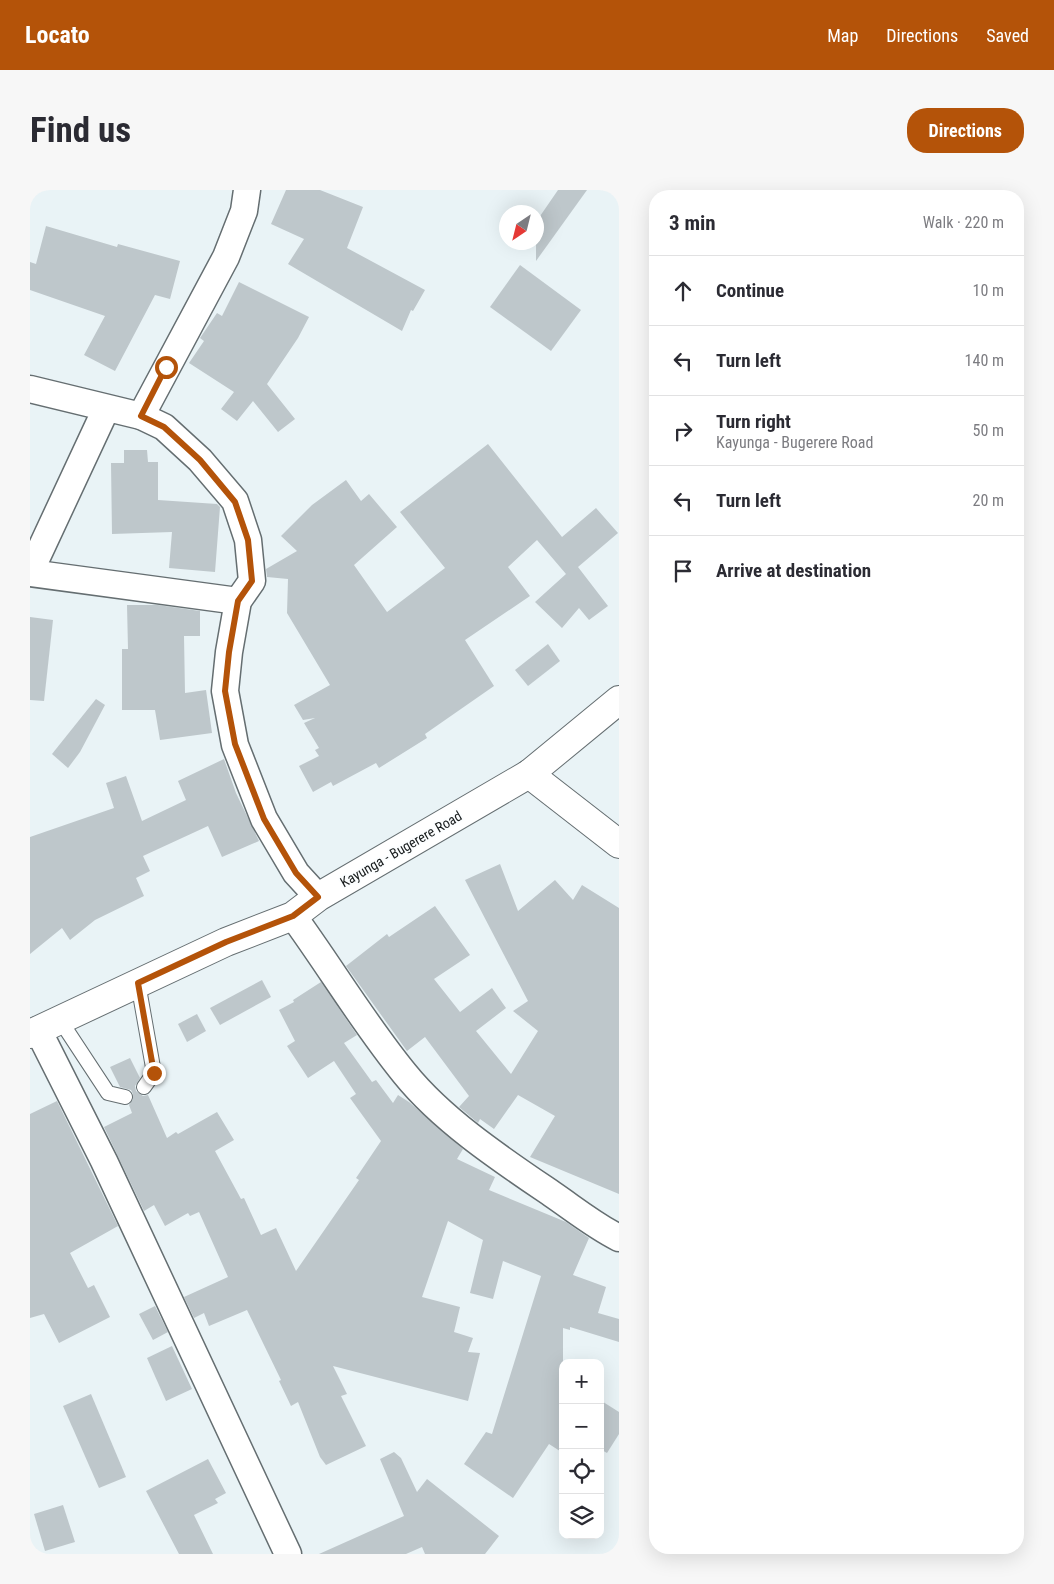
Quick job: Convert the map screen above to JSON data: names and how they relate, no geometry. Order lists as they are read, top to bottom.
{
  "streets": {
    "main road": ["Kayunga - Bugerere Road"]
  },
  "north": "bottom left",
  "page": {
    "header": "Locato",
    "nav": ["Map", "Directions", "Saved"],
    "buttons": "Directions",
    "title": "Find us",
    "heading": ["3 min", "Walk · 220 m"],
    "list": [
      ["Continue", "10 m"],
      ["Turn left", "140 m"],
      ["Turn right", "Kayunga - Bugerere Road", "50 m"],
      ["Turn left", "20 m"],
      "Arrive at destination"
    ],
    "map_buttons": ["+", "−"]
  }
}
